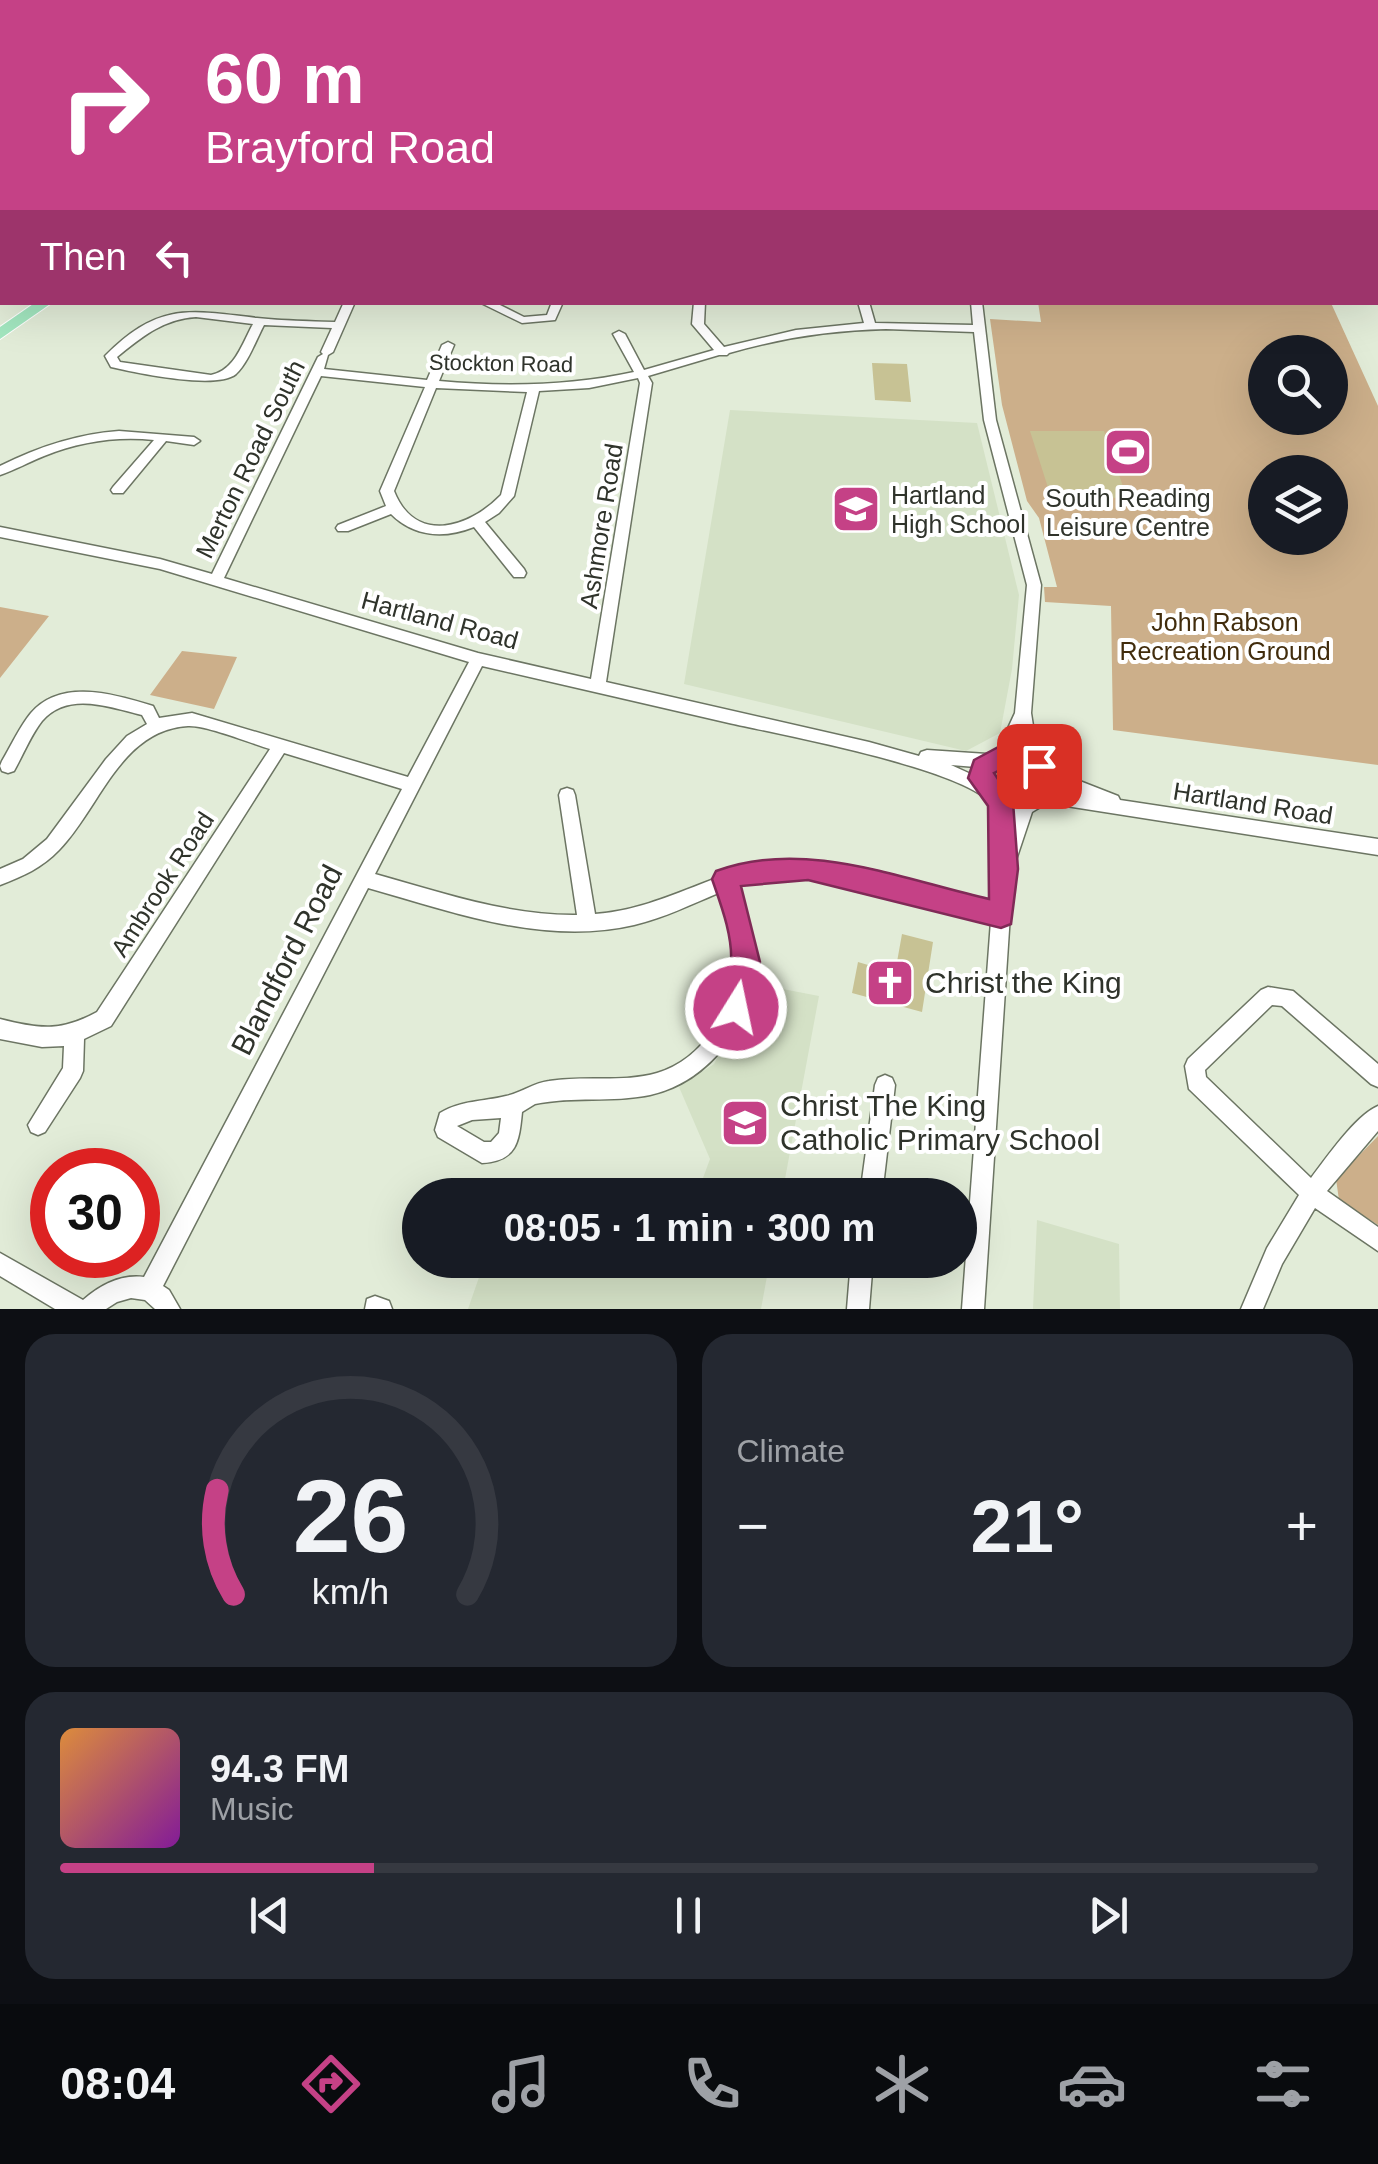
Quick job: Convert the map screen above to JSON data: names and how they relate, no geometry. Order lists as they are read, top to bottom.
{
  "streets": {
    "street": [
      "Stockton Road",
      "Merton Road South",
      "Ashmore Road",
      "Hartland Road",
      "Ambrook Road",
      "Blandford Road"
    ]
  },
  "crossings": [
    ["Stockton Road", "Merton Road South"],
    ["Stockton Road", "Ashmore Road"],
    ["Merton Road South", "Hartland Road"],
    ["Ashmore Road", "Hartland Road"],
    ["Hartland Road", "Blandford Road"]
  ],
  "parks": ["John Rabson Recreation Ground"],
  "places": {
    "sports": ["South Reading Leisure Centre"],
    "school or university": ["Hartland High School", "Christ The King Catholic Primary School"],
    "church": ["Christ the King"]
  },
  "page": {
    "turn": ["60 m", "Brayford Road"],
    "then": "Then",
    "limit": "30",
    "trip": "08:05 · 1 min · 300 m",
    "tile": "Climate",
    "heat": ["−", "21°", "+"],
    "song": ["94.3 FM", "Music"],
    "tabs": "08:04",
    "gauge": ["26", "km/h"]
  }
}
